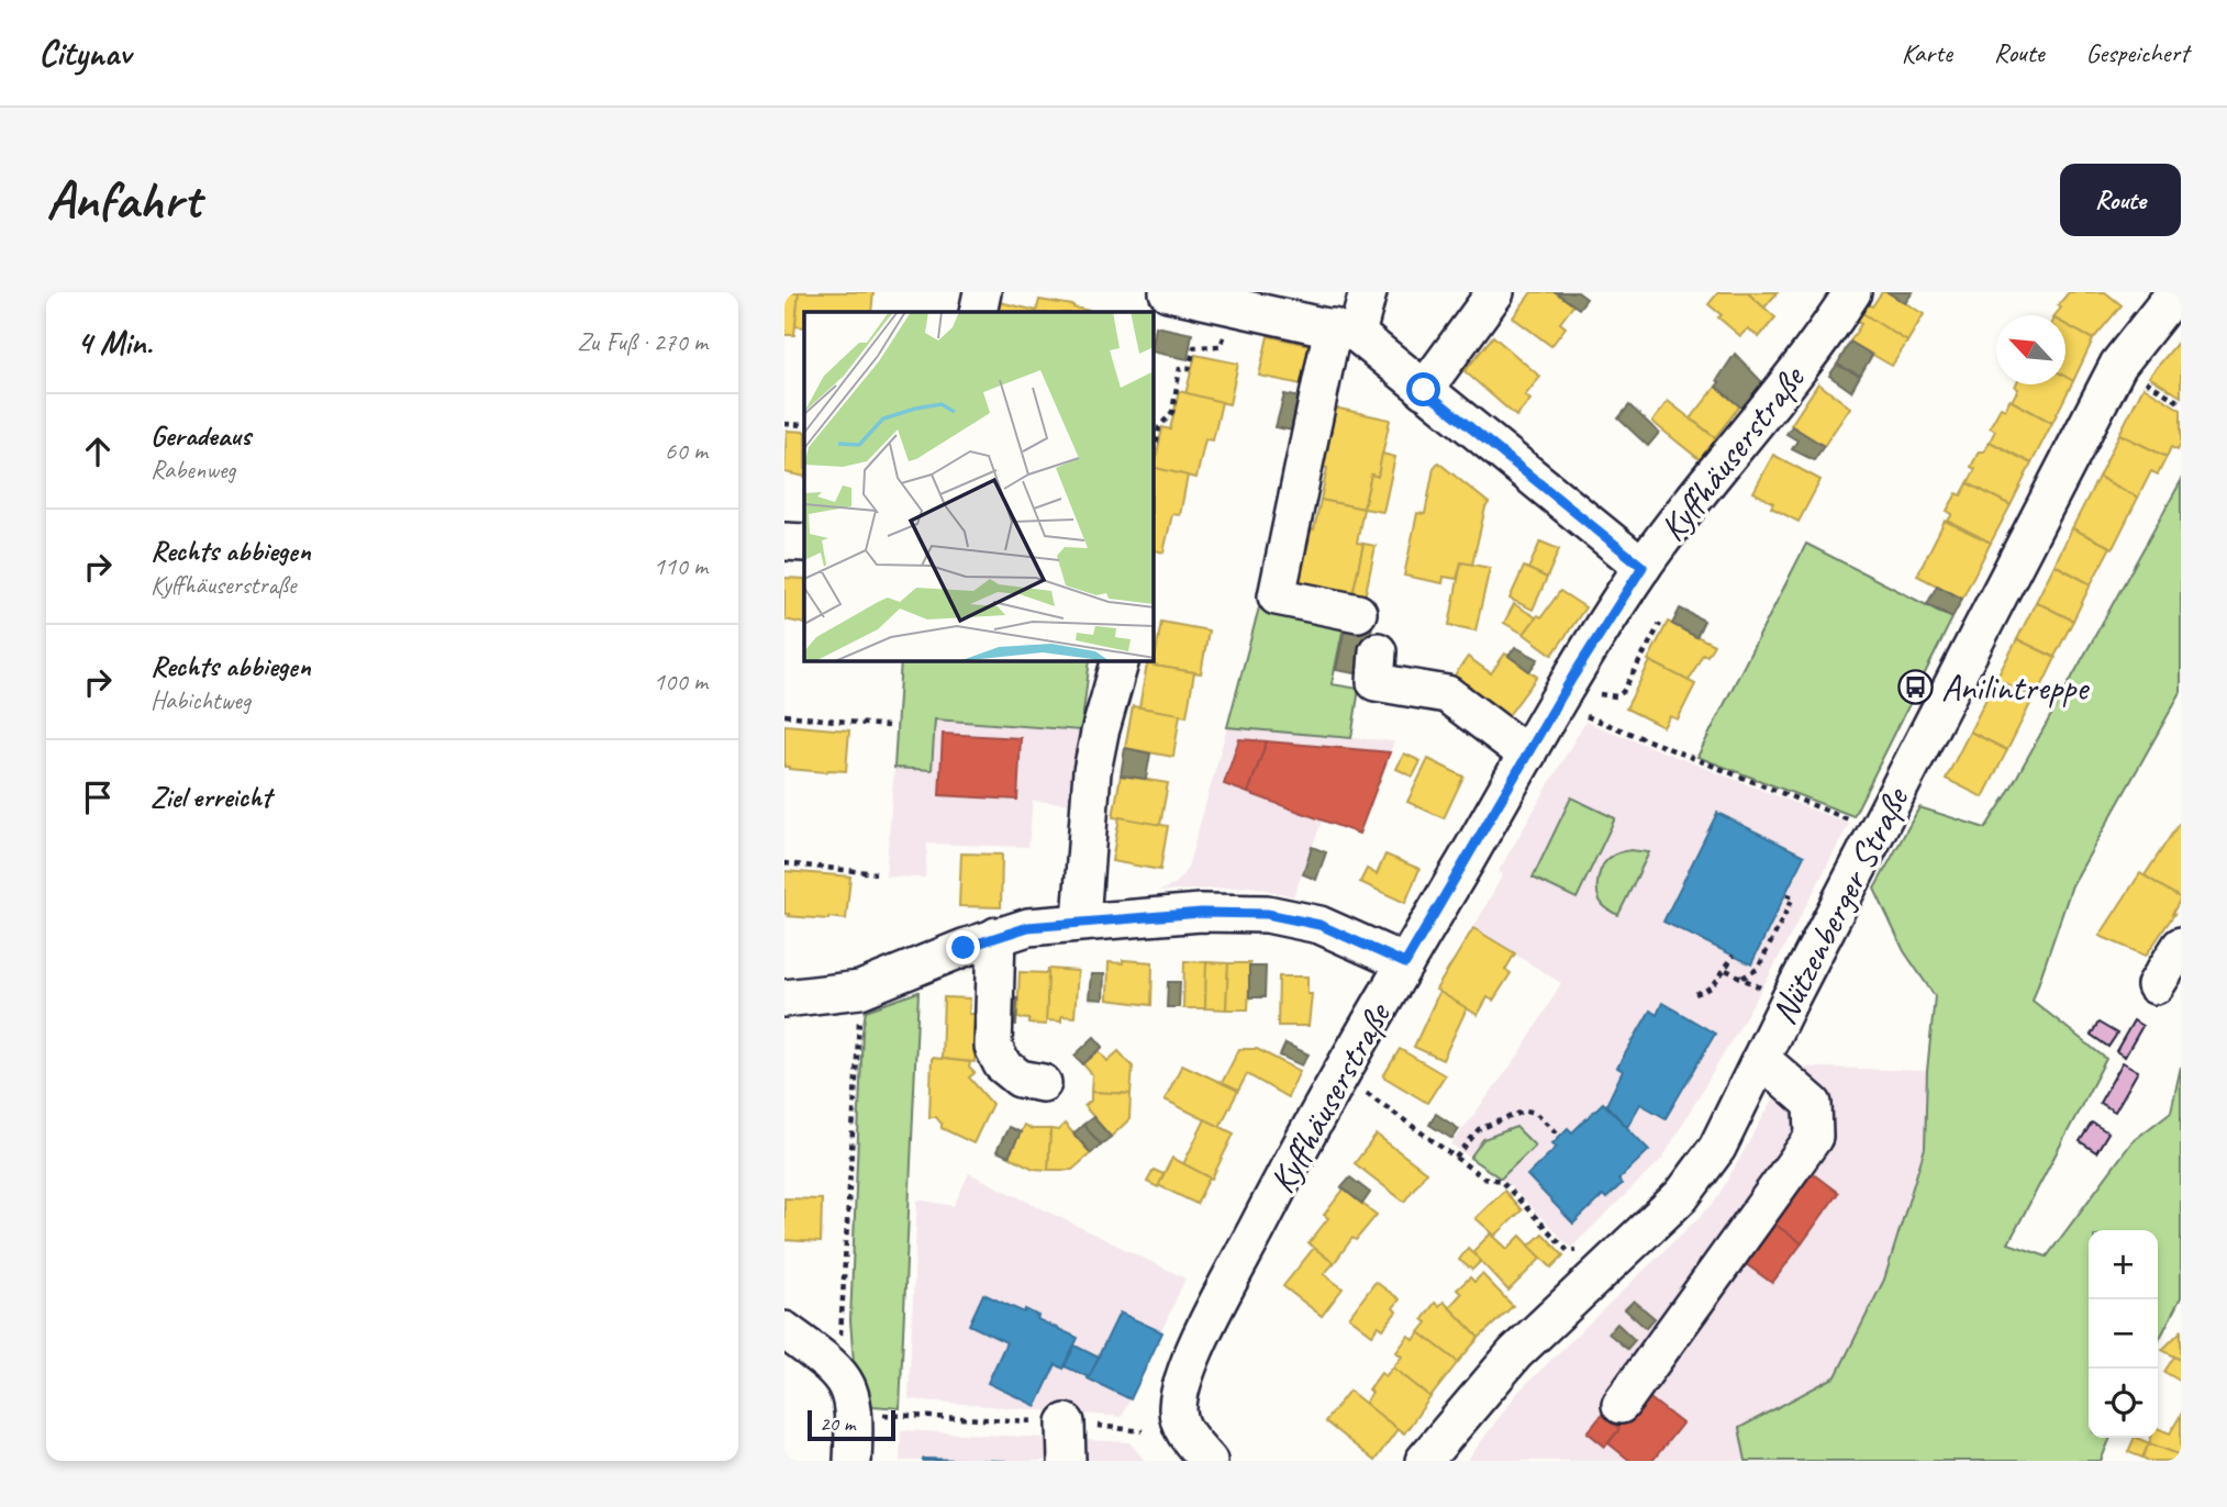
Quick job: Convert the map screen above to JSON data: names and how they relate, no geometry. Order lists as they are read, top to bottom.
{
  "streets": {
    "street": ["Kyffhäuserstraße", "Nützenberger Straße"]
  },
  "places": {
    "bus stop": ["Anilintreppe"]
  },
  "scale_bar": "20 m",
  "north": "top left",
  "page": {
    "header": "Citynav",
    "nav": ["Karte", "Route", "Gespeichert"],
    "buttons": "Route",
    "title": "Anfahrt",
    "heading": ["4 Min.", "Zu Fuß · 270 m"],
    "list": [
      ["Geradeaus", "Rabenweg", "60 m"],
      ["Rechts abbiegen", "Kyffhäuserstraße", "110 m"],
      ["Rechts abbiegen", "Habichtweg", "100 m"],
      "Ziel erreicht"
    ],
    "map_buttons": ["+", "−"],
    "scale": "20 m"
  }
}
